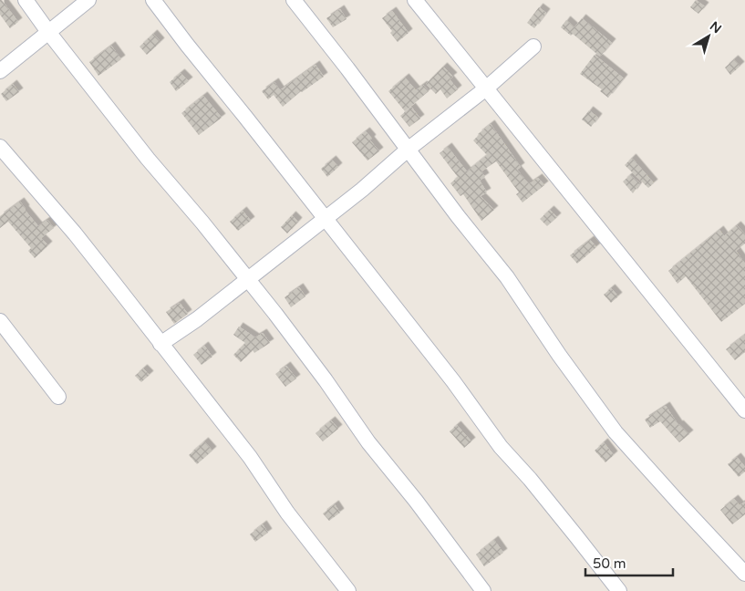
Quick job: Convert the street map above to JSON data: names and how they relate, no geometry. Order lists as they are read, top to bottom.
{
  "scale_bar": "50 m",
  "north": "top right"
}
